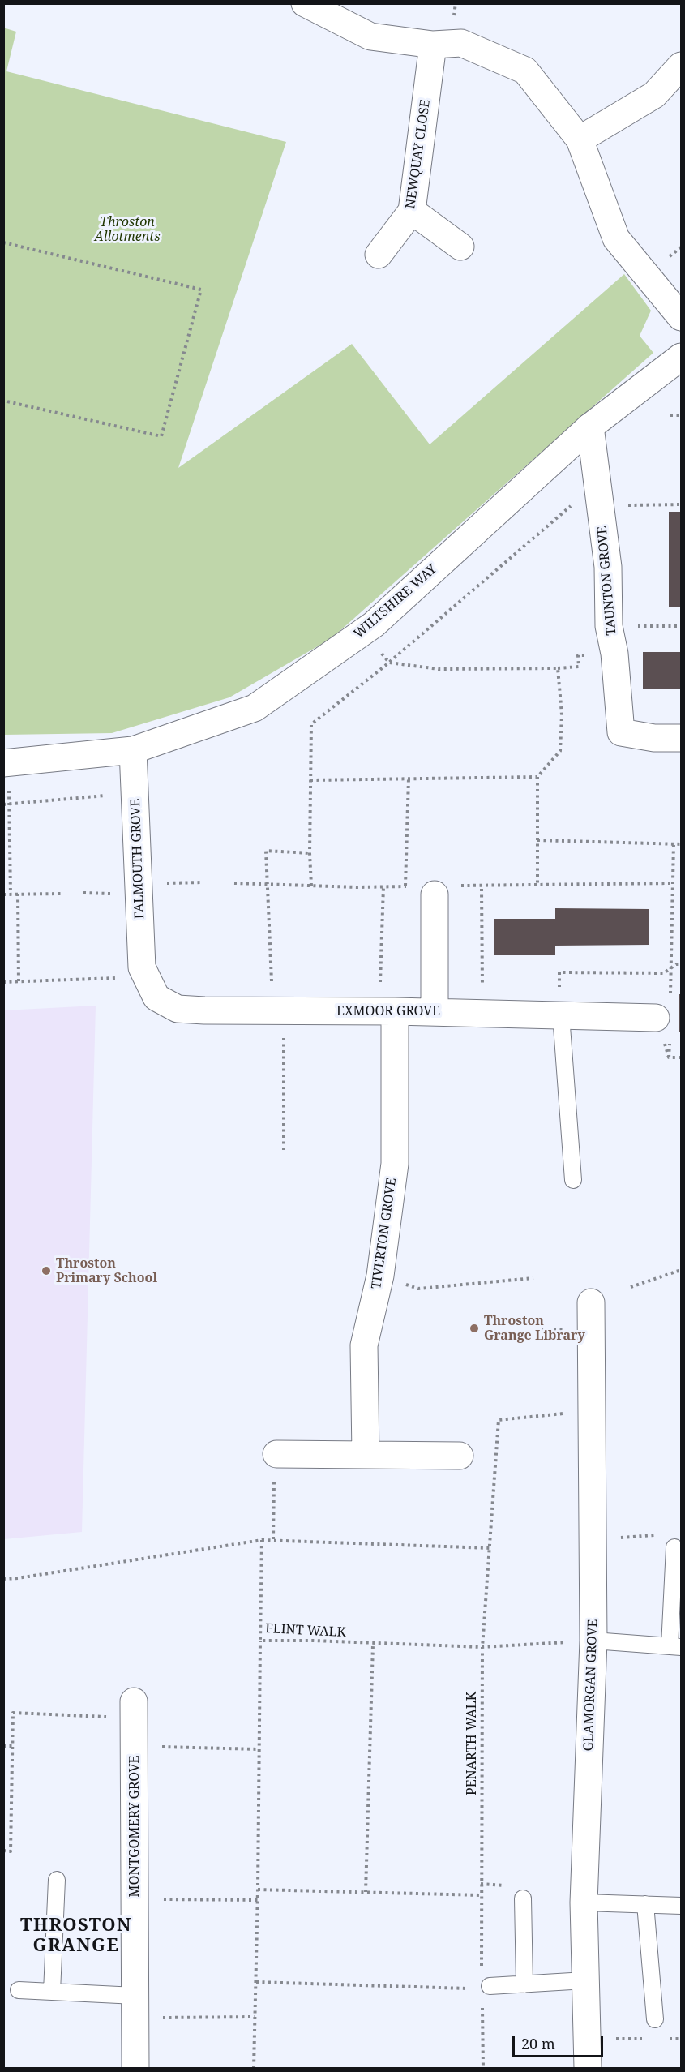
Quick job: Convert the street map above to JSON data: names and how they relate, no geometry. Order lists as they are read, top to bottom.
{
  "streets": {
    "street": [
      "NEWQUAY CLOSE",
      "TAUNTON GROVE",
      "WILTSHIRE WAY",
      "FALMOUTH GROVE",
      "EXMOOR GROVE",
      "TIVERTON GROVE",
      "GLAMORGAN GROVE",
      "MONTGOMERY GROVE"
    ],
    "path": ["FLINT WALK", "PENARTH WALK"]
  },
  "crossings": [
    ["TAUNTON GROVE", "WILTSHIRE WAY"],
    ["WILTSHIRE WAY", "FALMOUTH GROVE"],
    ["FALMOUTH GROVE", "EXMOOR GROVE"],
    ["EXMOOR GROVE", "TIVERTON GROVE"],
    ["FLINT WALK", "GLAMORGAN GROVE"],
    ["FLINT WALK", "PENARTH WALK"],
    ["GLAMORGAN GROVE", "PENARTH WALK"]
  ],
  "districts": ["THROSTON GRANGE"],
  "parks": ["Throston Allotments"],
  "places": ["Throston Primary School", "Throston Grange Library"],
  "scale_bar": "20 m"
}
